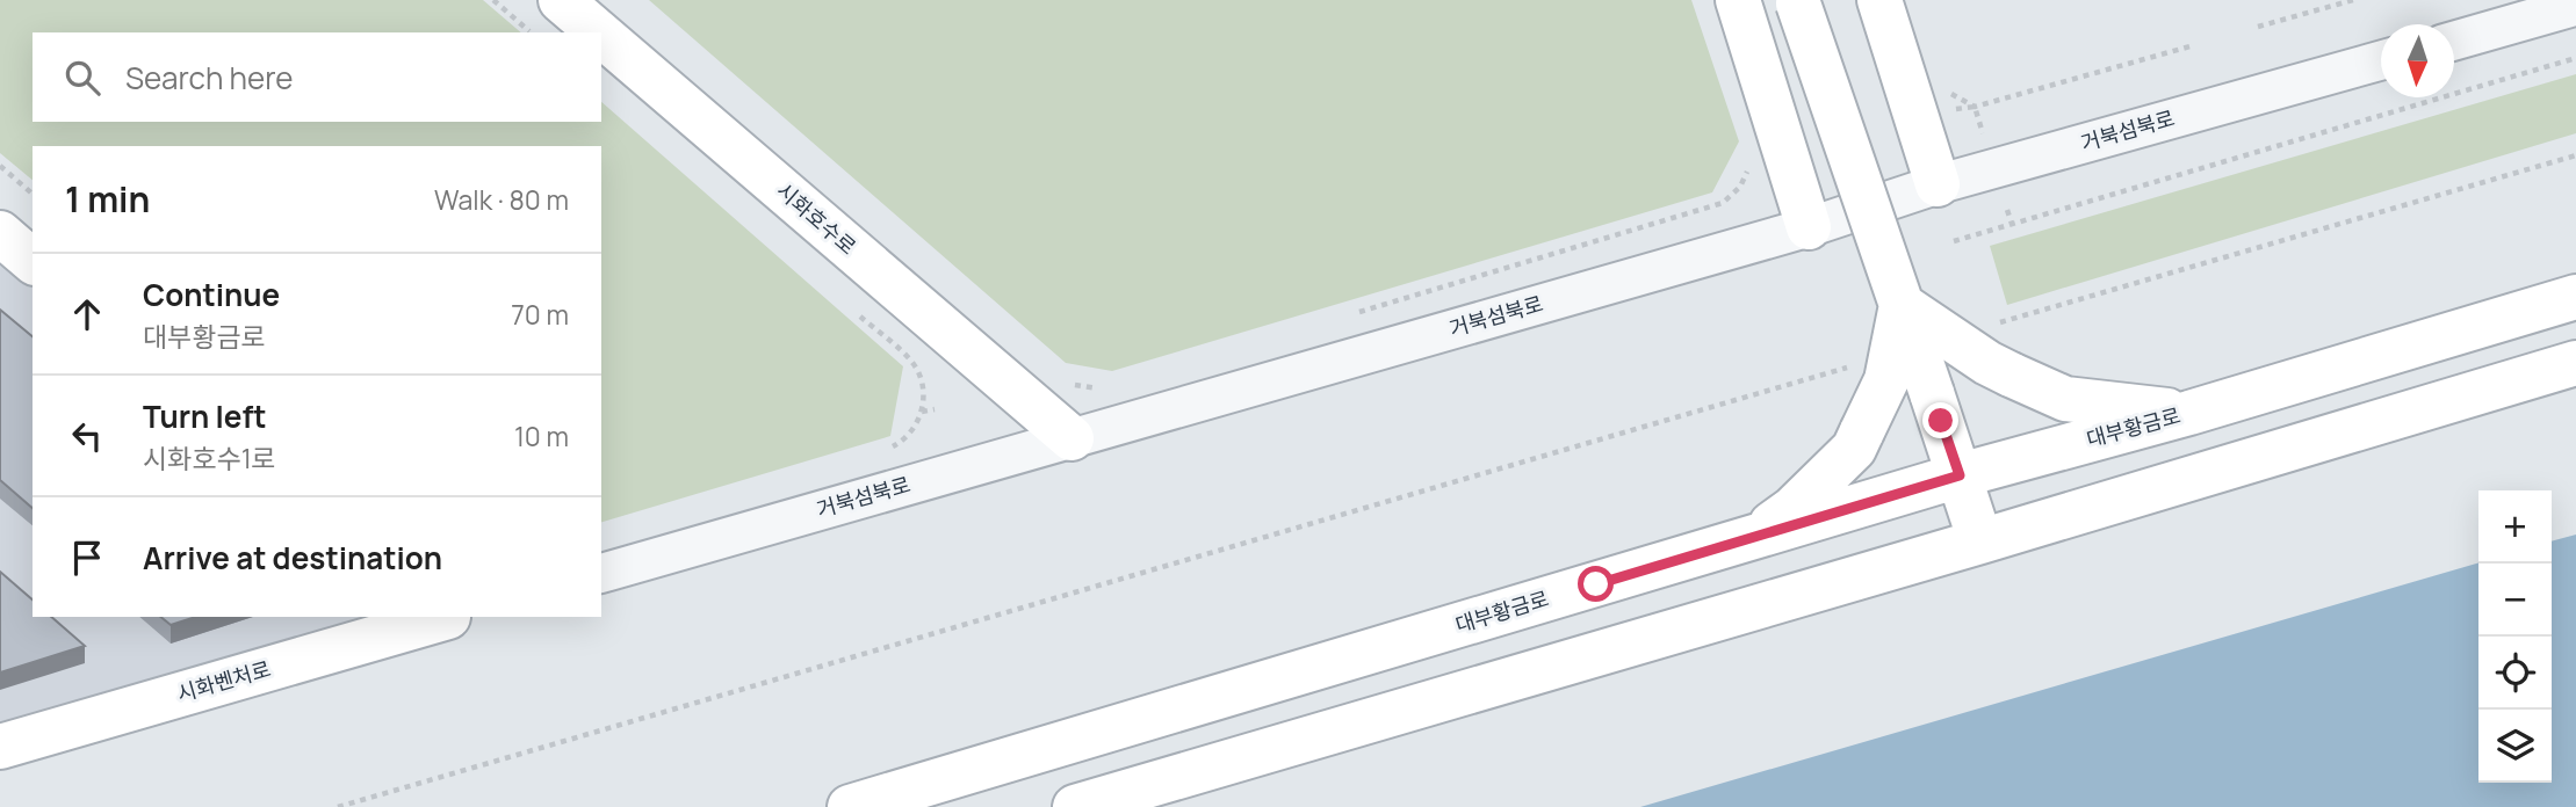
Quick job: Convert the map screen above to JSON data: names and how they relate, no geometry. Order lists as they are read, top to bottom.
{
  "streets": {
    "main road": ["시화호수로", "대부황금로", "시화벤처로"],
    "street": ["거북섬북로"]
  },
  "crossings": [
    ["거북섬북로", "시화호수로"]
  ],
  "north": "bottom",
  "page": {
    "search": "Search here",
    "heading": ["1 min", "Walk · 80 m"],
    "list": [
      ["Continue", "대부황금로", "70 m"],
      ["Turn left", "시화호수1로", "10 m"],
      "Arrive at destination"
    ],
    "map_buttons": ["+", "−"]
  }
}
